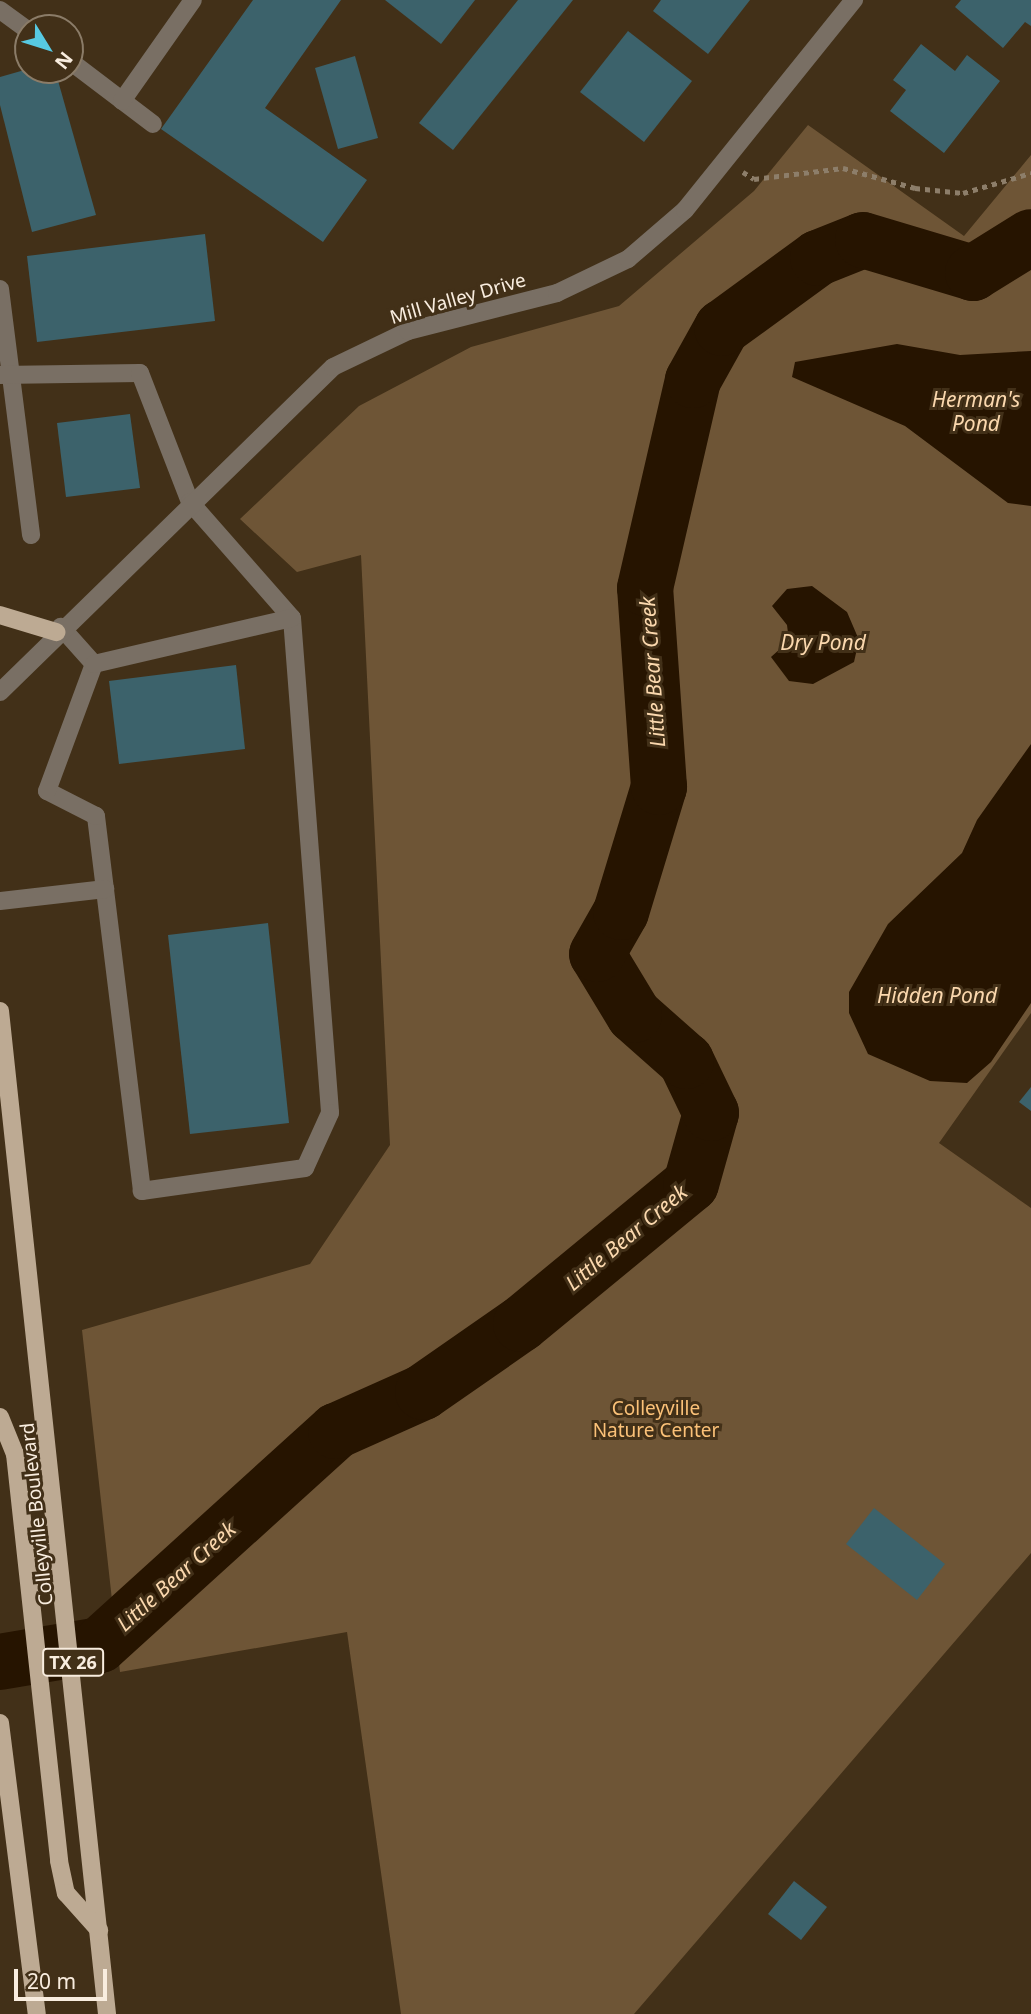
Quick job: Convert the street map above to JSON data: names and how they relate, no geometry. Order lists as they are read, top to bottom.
{
  "streets": {
    "main road": ["Colleyville Boulevard", "TX 26"],
    "street": ["Mill Valley Drive"]
  },
  "water": [
    "Herman's Pond",
    "Dry Pond",
    "Little Bear Creek",
    "Hidden Pond"
  ],
  "parks": ["Colleyville Nature Center"],
  "scale_bar": "20 m",
  "north": "bottom right"
}
